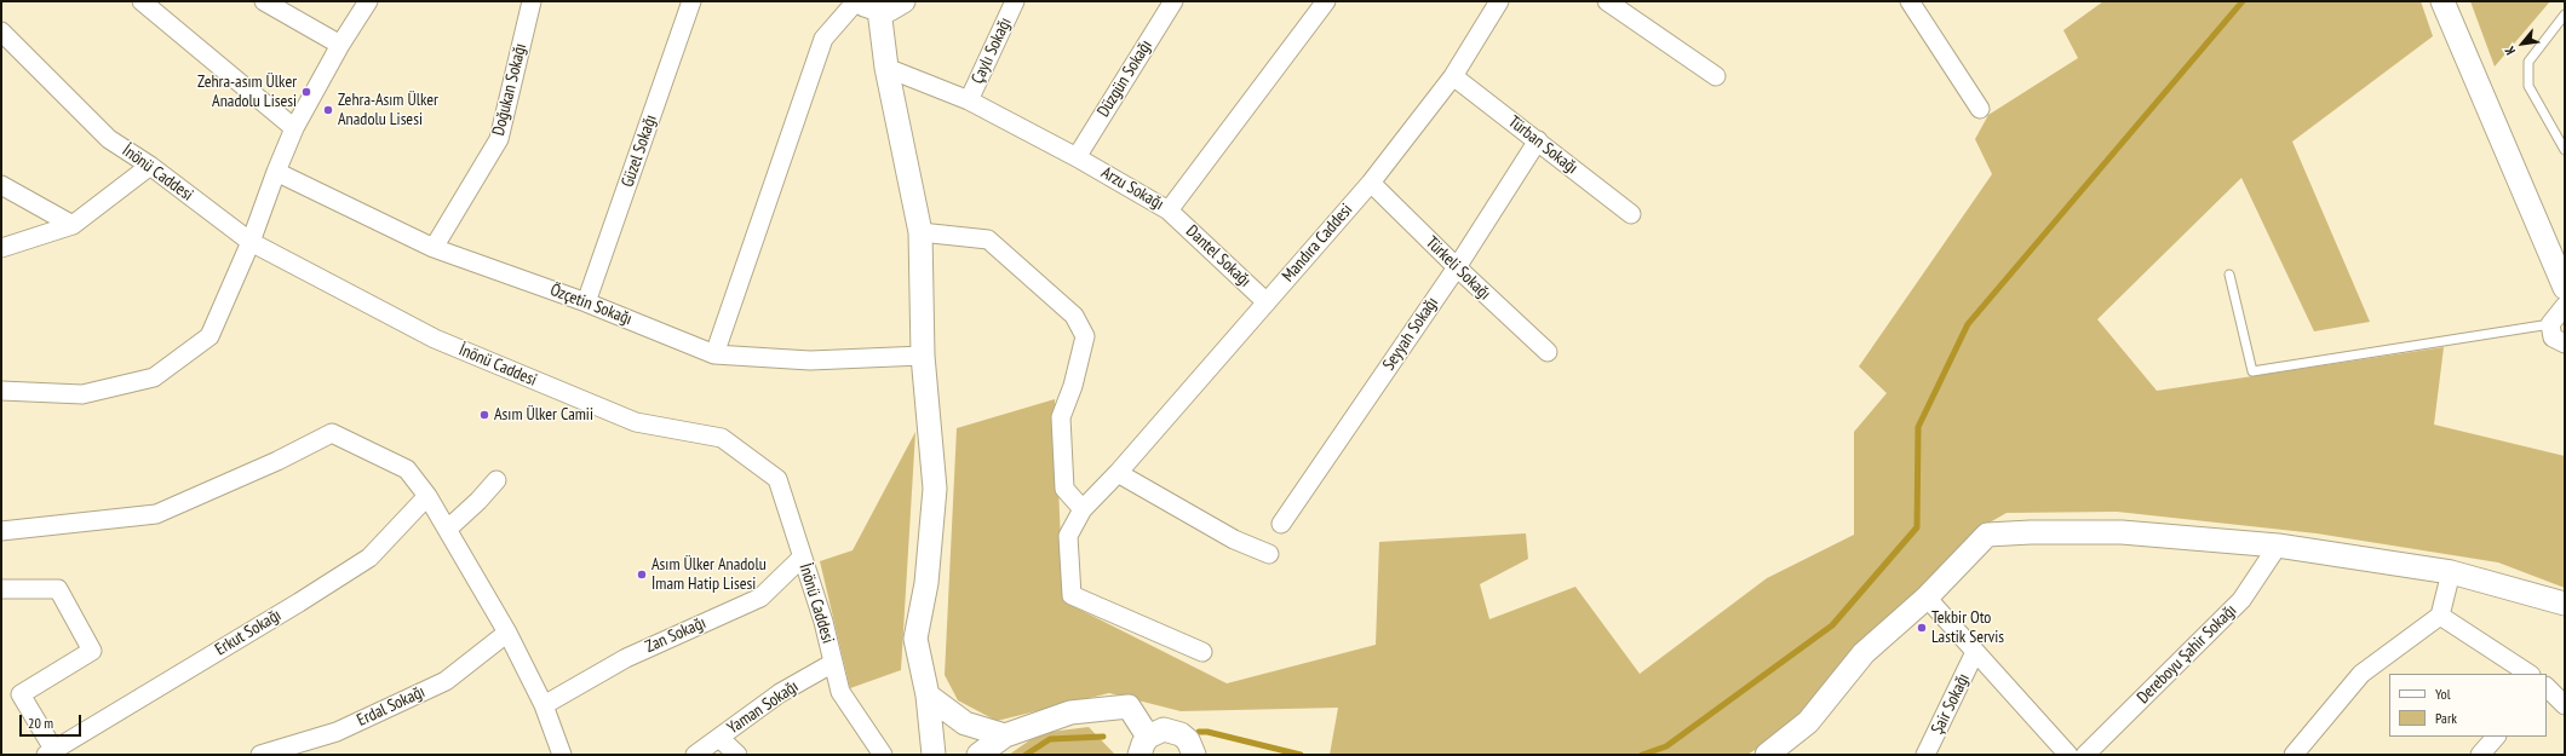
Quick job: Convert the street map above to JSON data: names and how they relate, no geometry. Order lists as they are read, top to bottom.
{
  "streets": {
    "street": [
      "Çaylı Sokağı",
      "Düzgün Sokağı",
      "Doğukan Sokağı",
      "Türban Sokağı",
      "Güzel Sokağı",
      "İnönü Caddesi",
      "Arzu Sokağı",
      "Mandıra Caddesi",
      "Dantel Sokağı",
      "Türkeli Sokağı",
      "Özçetin Sokağı",
      "Seyyah Sokağı",
      "Erkut Sokağı",
      "Zan Sokağı",
      "Dereboyu Şahir Sokağı",
      "Şair Sokağı",
      "Erdal Sokağı",
      "Yaman Sokağı"
    ]
  },
  "crossings": [
    ["Çaylı Sokağı", "Arzu Sokağı"],
    ["Düzgün Sokağı", "Arzu Sokağı"],
    ["Doğukan Sokağı", "Özçetin Sokağı"],
    ["Türban Sokağı", "Mandıra Caddesi"],
    ["Türban Sokağı", "Seyyah Sokağı"],
    ["Güzel Sokağı", "Özçetin Sokağı"],
    ["İnönü Caddesi", "Zan Sokağı"],
    ["İnönü Caddesi", "Yaman Sokağı"],
    ["Arzu Sokağı", "Dantel Sokağı"],
    ["Mandıra Caddesi", "Dantel Sokağı"],
    ["Mandıra Caddesi", "Türkeli Sokağı"],
    ["Türkeli Sokağı", "Seyyah Sokağı"]
  ],
  "places": [
    "Zehra-asım Ülker Anadolu Lisesi",
    "Zehra-Asım Ülker Anadolu Lisesi",
    "Asım Ülker Camii",
    "Asım Ülker Anadolu İmam Hatip Lisesi",
    "Tekbir Oto Lastik Servis"
  ],
  "legend": ["Yol", "Park"],
  "scale_bar": "20 m",
  "north": "bottom left"
}
